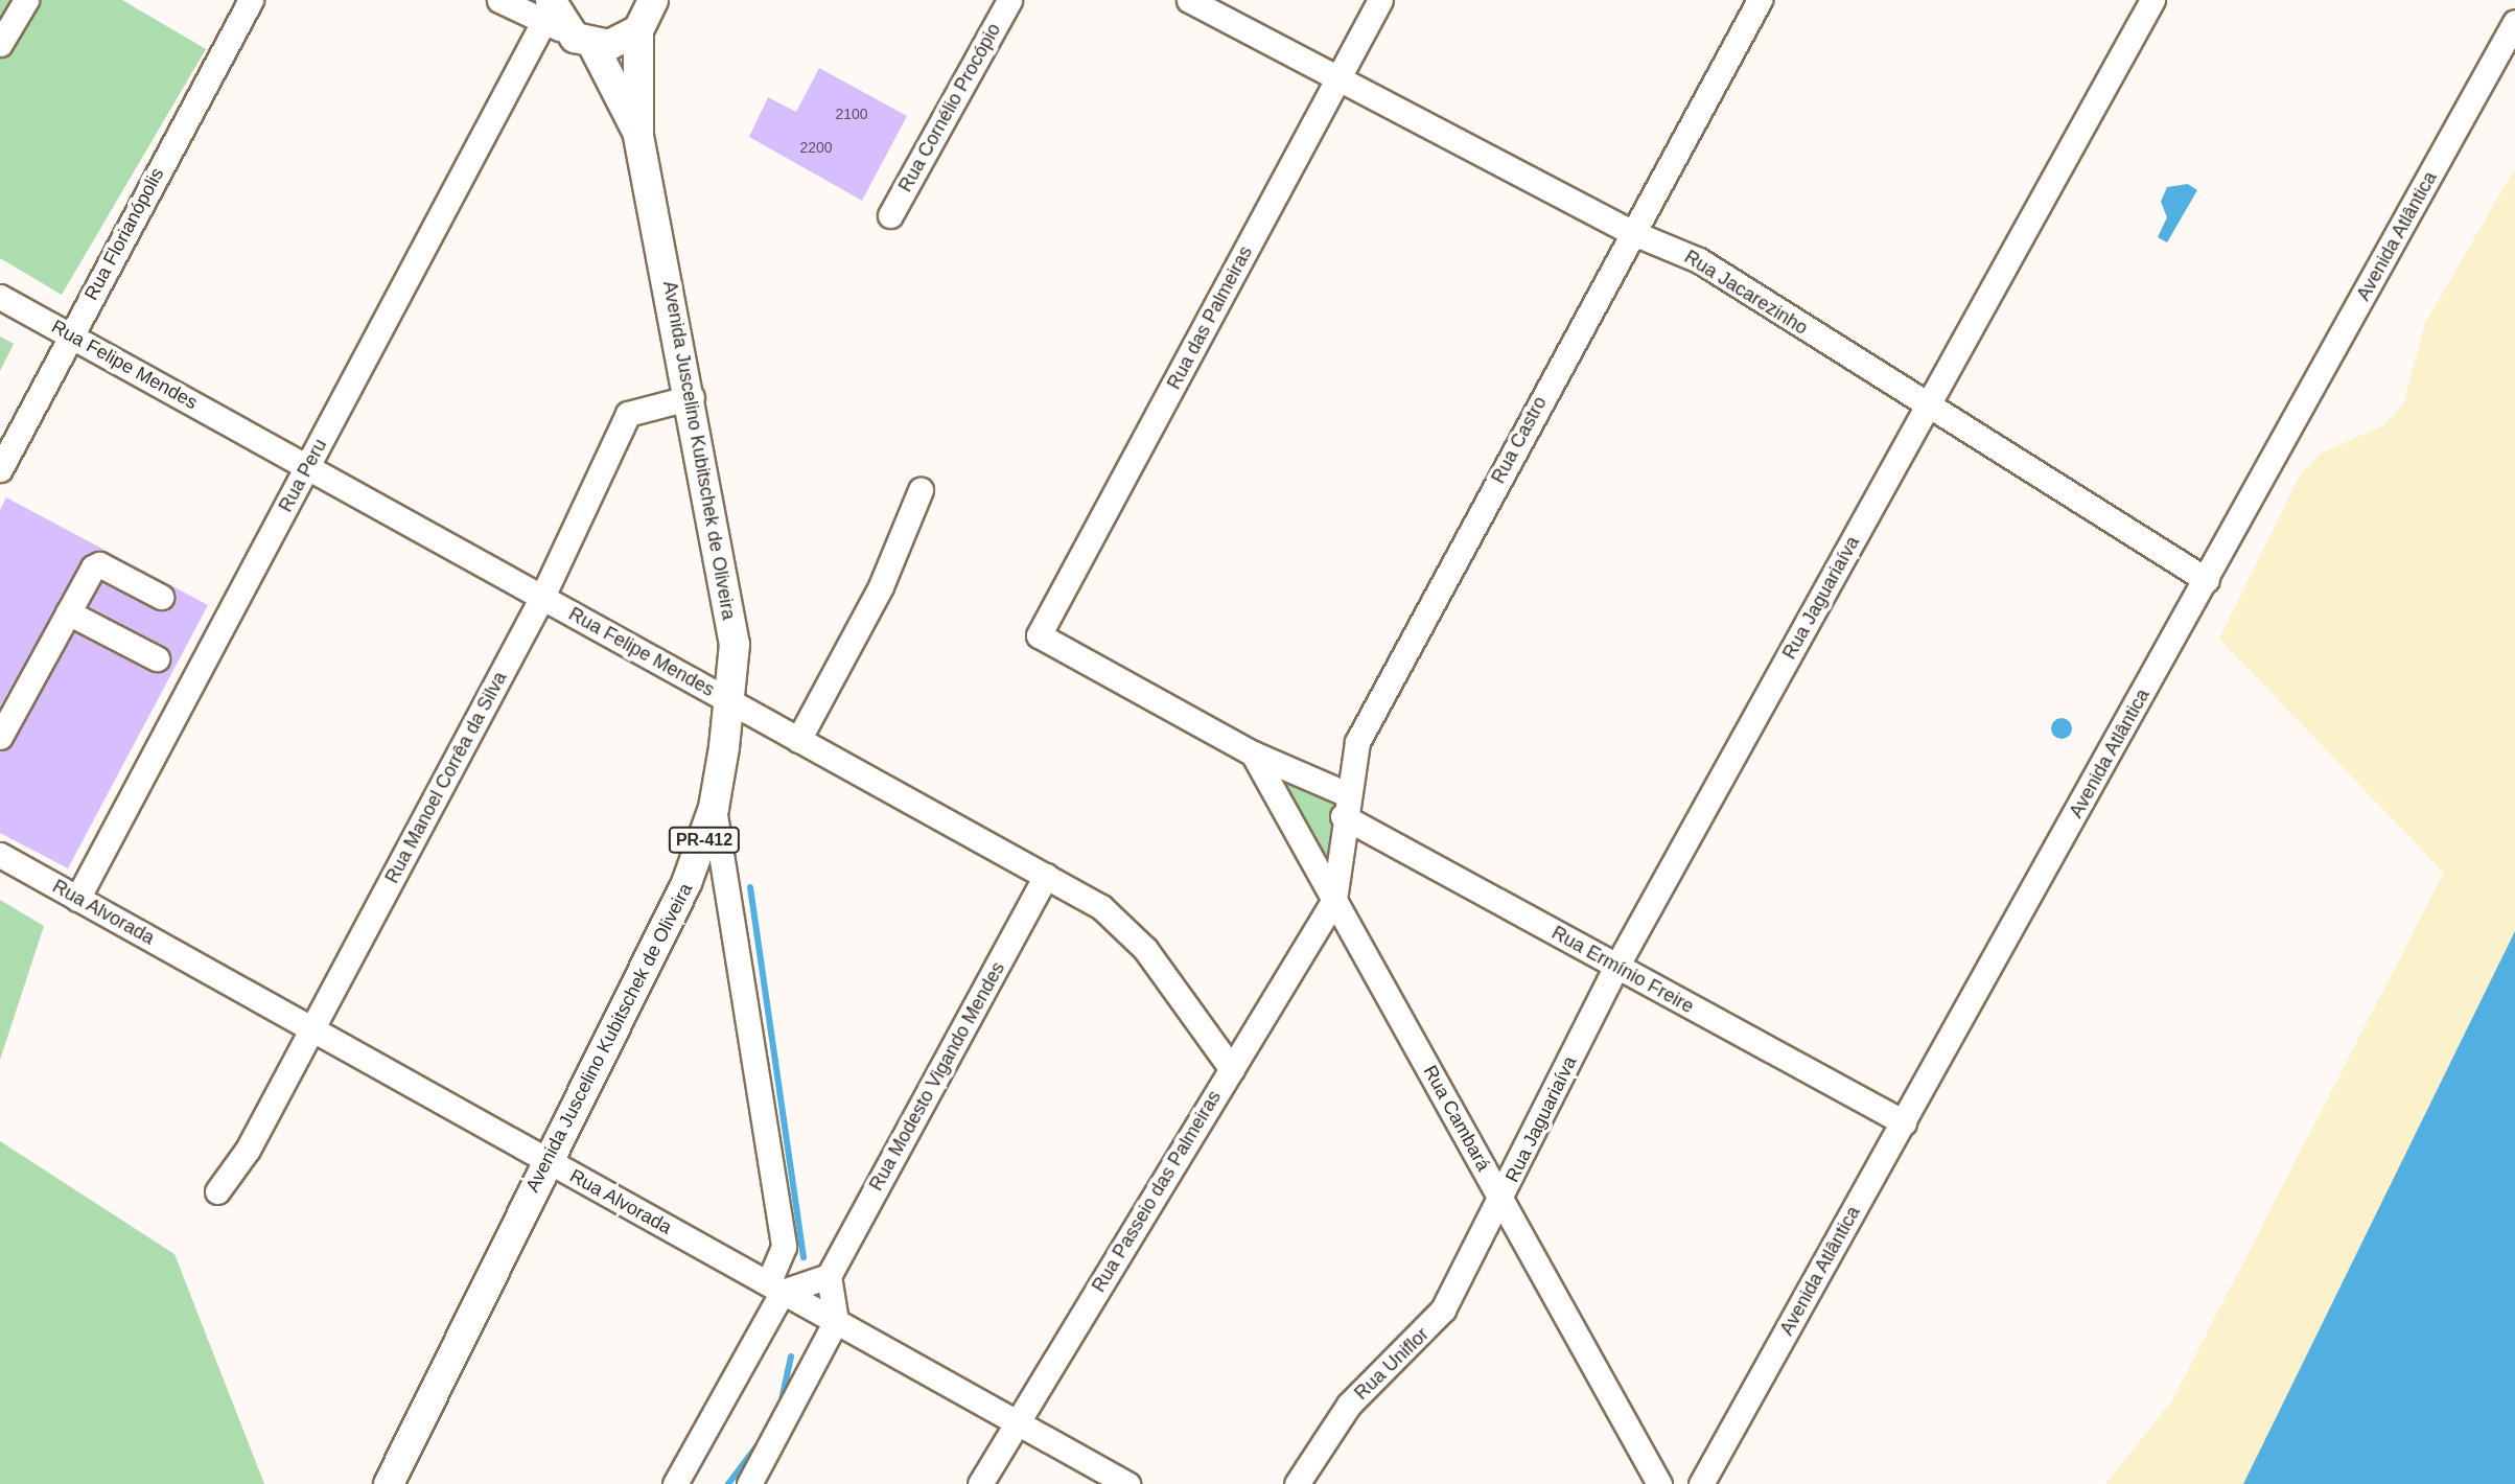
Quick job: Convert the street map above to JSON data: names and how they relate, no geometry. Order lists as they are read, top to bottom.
{
  "streets": {
    "main road": ["Avenida Juscelino Kubitschek de Oliveira", "PR-412"],
    "street": [
      "Rua Cornélio Procópio",
      "Rua Florianópolis",
      "Avenida Atlântica",
      "Rua Jacarezinho",
      "Rua das Palmeiras",
      "Rua Felipe Mendes",
      "Rua Castro",
      "Rua Peru",
      "Rua Jaguariaíva",
      "Rua Manoel Corrêa da Silva",
      "Rua Alvorada",
      "Rua Ermínio Freire",
      "Rua Modesto Vigando Mendes",
      "Rua Cambará",
      "Rua Passeio das Palmeiras",
      "Rua Uniflor"
    ]
  },
  "crossings": [
    ["Rua Florianópolis", "Rua Felipe Mendes"],
    ["Avenida Atlântica", "Rua Jacarezinho"],
    ["Avenida Atlântica", "Rua Ermínio Freire"],
    ["Rua Jacarezinho", "Rua das Palmeiras"],
    ["Rua Jacarezinho", "Rua Castro"],
    ["Rua Jacarezinho", "Rua Jaguariaíva"],
    ["Rua das Palmeiras", "Rua Ermínio Freire"],
    ["Rua Felipe Mendes", "Avenida Juscelino Kubitschek de Oliveira"],
    ["Rua Felipe Mendes", "Rua Peru"],
    ["Rua Felipe Mendes", "Rua Manoel Corrêa da Silva"],
    ["Rua Felipe Mendes", "Rua Modesto Vigando Mendes"],
    ["Rua Felipe Mendes", "Rua Passeio das Palmeiras"],
    ["Rua Castro", "Rua Ermínio Freire"],
    ["Rua Castro", "Rua Cambará"],
    ["Rua Castro", "Rua Passeio das Palmeiras"],
    ["Avenida Juscelino Kubitschek de Oliveira", "Rua Peru"],
    ["Avenida Juscelino Kubitschek de Oliveira", "Rua Manoel Corrêa da Silva"],
    ["Avenida Juscelino Kubitschek de Oliveira", "PR-412"],
    ["Avenida Juscelino Kubitschek de Oliveira", "Rua Alvorada"],
    ["Rua Peru", "Rua Alvorada"],
    ["Rua Jaguariaíva", "Rua Ermínio Freire"],
    ["Rua Jaguariaíva", "Rua Cambará"],
    ["Rua Jaguariaíva", "Rua Uniflor"],
    ["Rua Manoel Corrêa da Silva", "Rua Alvorada"],
    ["Rua Alvorada", "Rua Passeio das Palmeiras"],
    ["Rua Ermínio Freire", "Rua Cambará"],
    ["Rua Cambará", "Rua Passeio das Palmeiras"],
    ["Rua Cambará", "Rua Uniflor"]
  ],
  "house_numbers": ["2100", "2200"]
}
